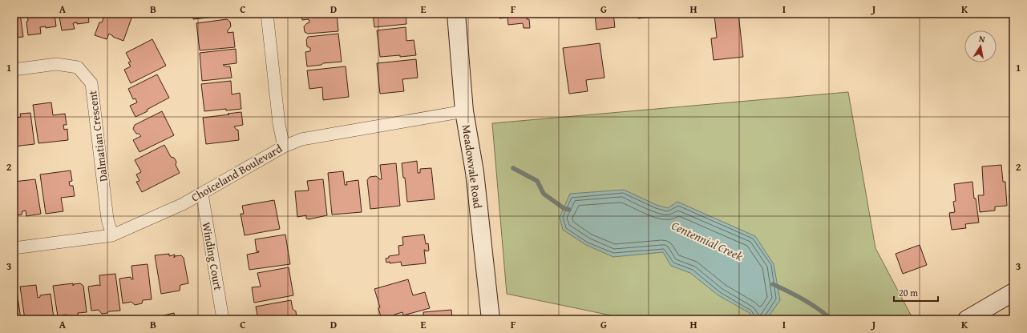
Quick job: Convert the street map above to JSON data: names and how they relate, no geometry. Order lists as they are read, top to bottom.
{
  "streets": {
    "street": [
      "Dalmatian Crescent",
      "Meadowvale Road",
      "Choiceland Boulevard",
      "Winding Court"
    ]
  },
  "crossings": [
    ["Dalmatian Crescent", "Choiceland Boulevard"],
    ["Meadowvale Road", "Choiceland Boulevard"],
    ["Choiceland Boulevard", "Winding Court"]
  ],
  "water": ["Centennial Creek"],
  "scale_bar": "20 m",
  "north": "top",
  "grid": {
    "columns": [
      "A",
      "B",
      "C",
      "D",
      "E",
      "F",
      "G",
      "H",
      "I",
      "J",
      "K"
    ],
    "rows": ["1", "2", "3"]
  }
}
